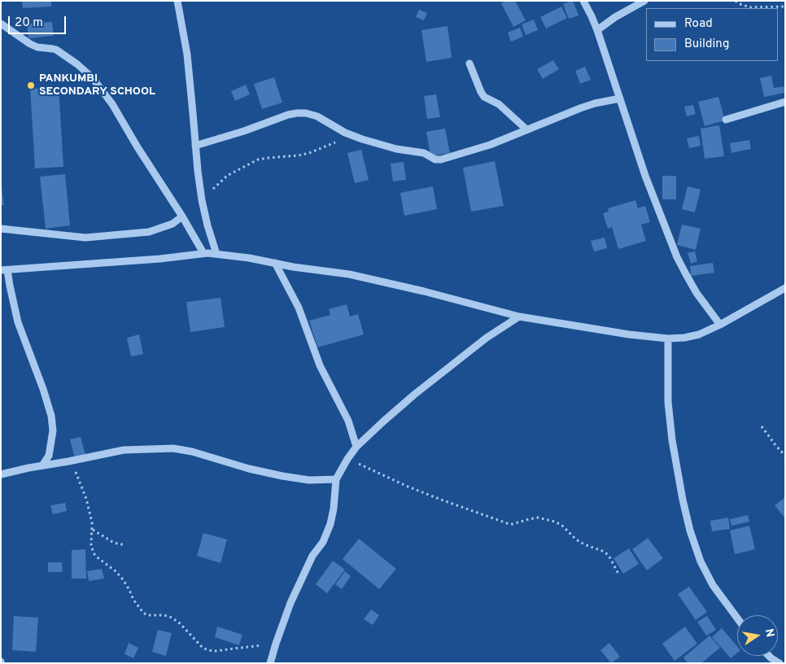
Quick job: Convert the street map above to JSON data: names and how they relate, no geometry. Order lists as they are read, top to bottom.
{
  "places": ["PANKUMBI SECONDARY SCHOOL"],
  "legend": ["Road", "Building"],
  "scale_bar": "20 m",
  "north": "right"
}
